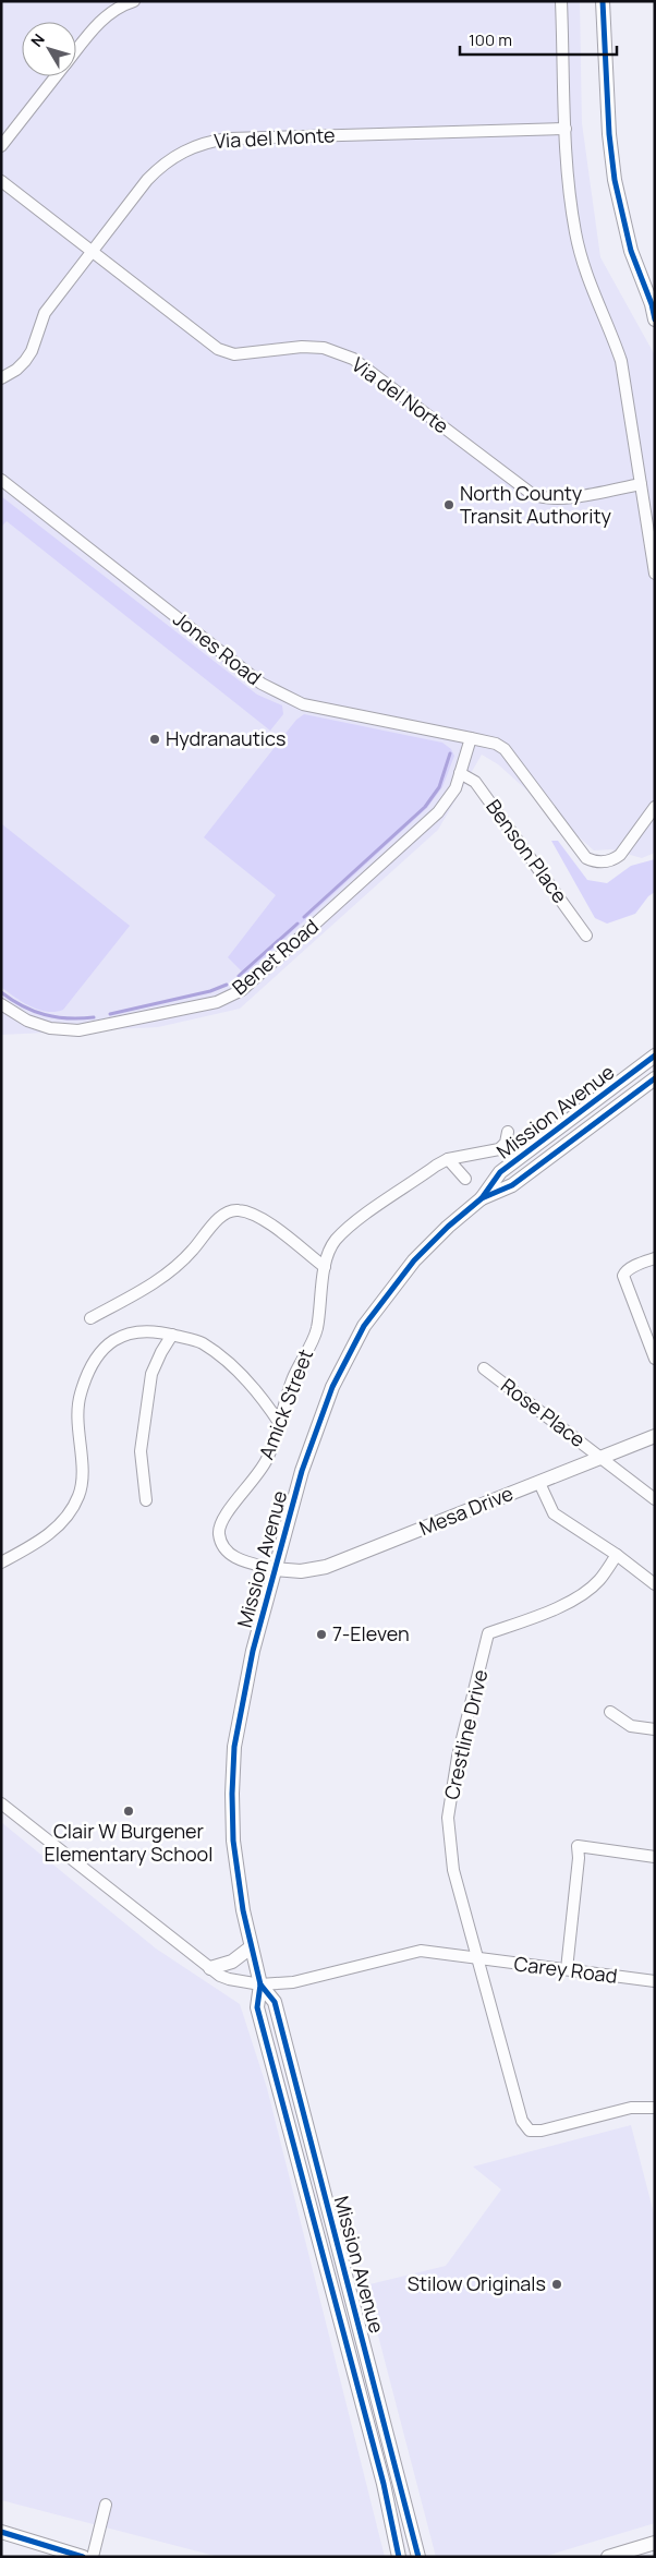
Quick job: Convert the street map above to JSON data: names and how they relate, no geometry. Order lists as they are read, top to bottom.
{
  "streets": {
    "main road": ["Mission Avenue", "Mesa Drive"],
    "street": [
      "Via del Monte",
      "Via del Norte",
      "Jones Road",
      "Benson Place",
      "Benet Road",
      "Amick Street",
      "Rose Place",
      "Crestline Drive",
      "Carey Road"
    ]
  },
  "crossings": [
    ["Via del Monte", "Via del Norte"],
    ["Jones Road", "Benet Road"],
    ["Benson Place", "Benet Road"],
    ["Mission Avenue", "Amick Street"],
    ["Mission Avenue", "Mesa Drive"],
    ["Mission Avenue", "Carey Road"],
    ["Amick Street", "Mesa Drive"],
    ["Rose Place", "Mesa Drive"],
    ["Crestline Drive", "Carey Road"]
  ],
  "places": [
    "North County Transit Authority",
    "Hydranautics",
    "7-Eleven",
    "Clair W Burgener Elementary School",
    "Stilow Originals"
  ],
  "scale_bar": "100 m",
  "north": "top left"
}
